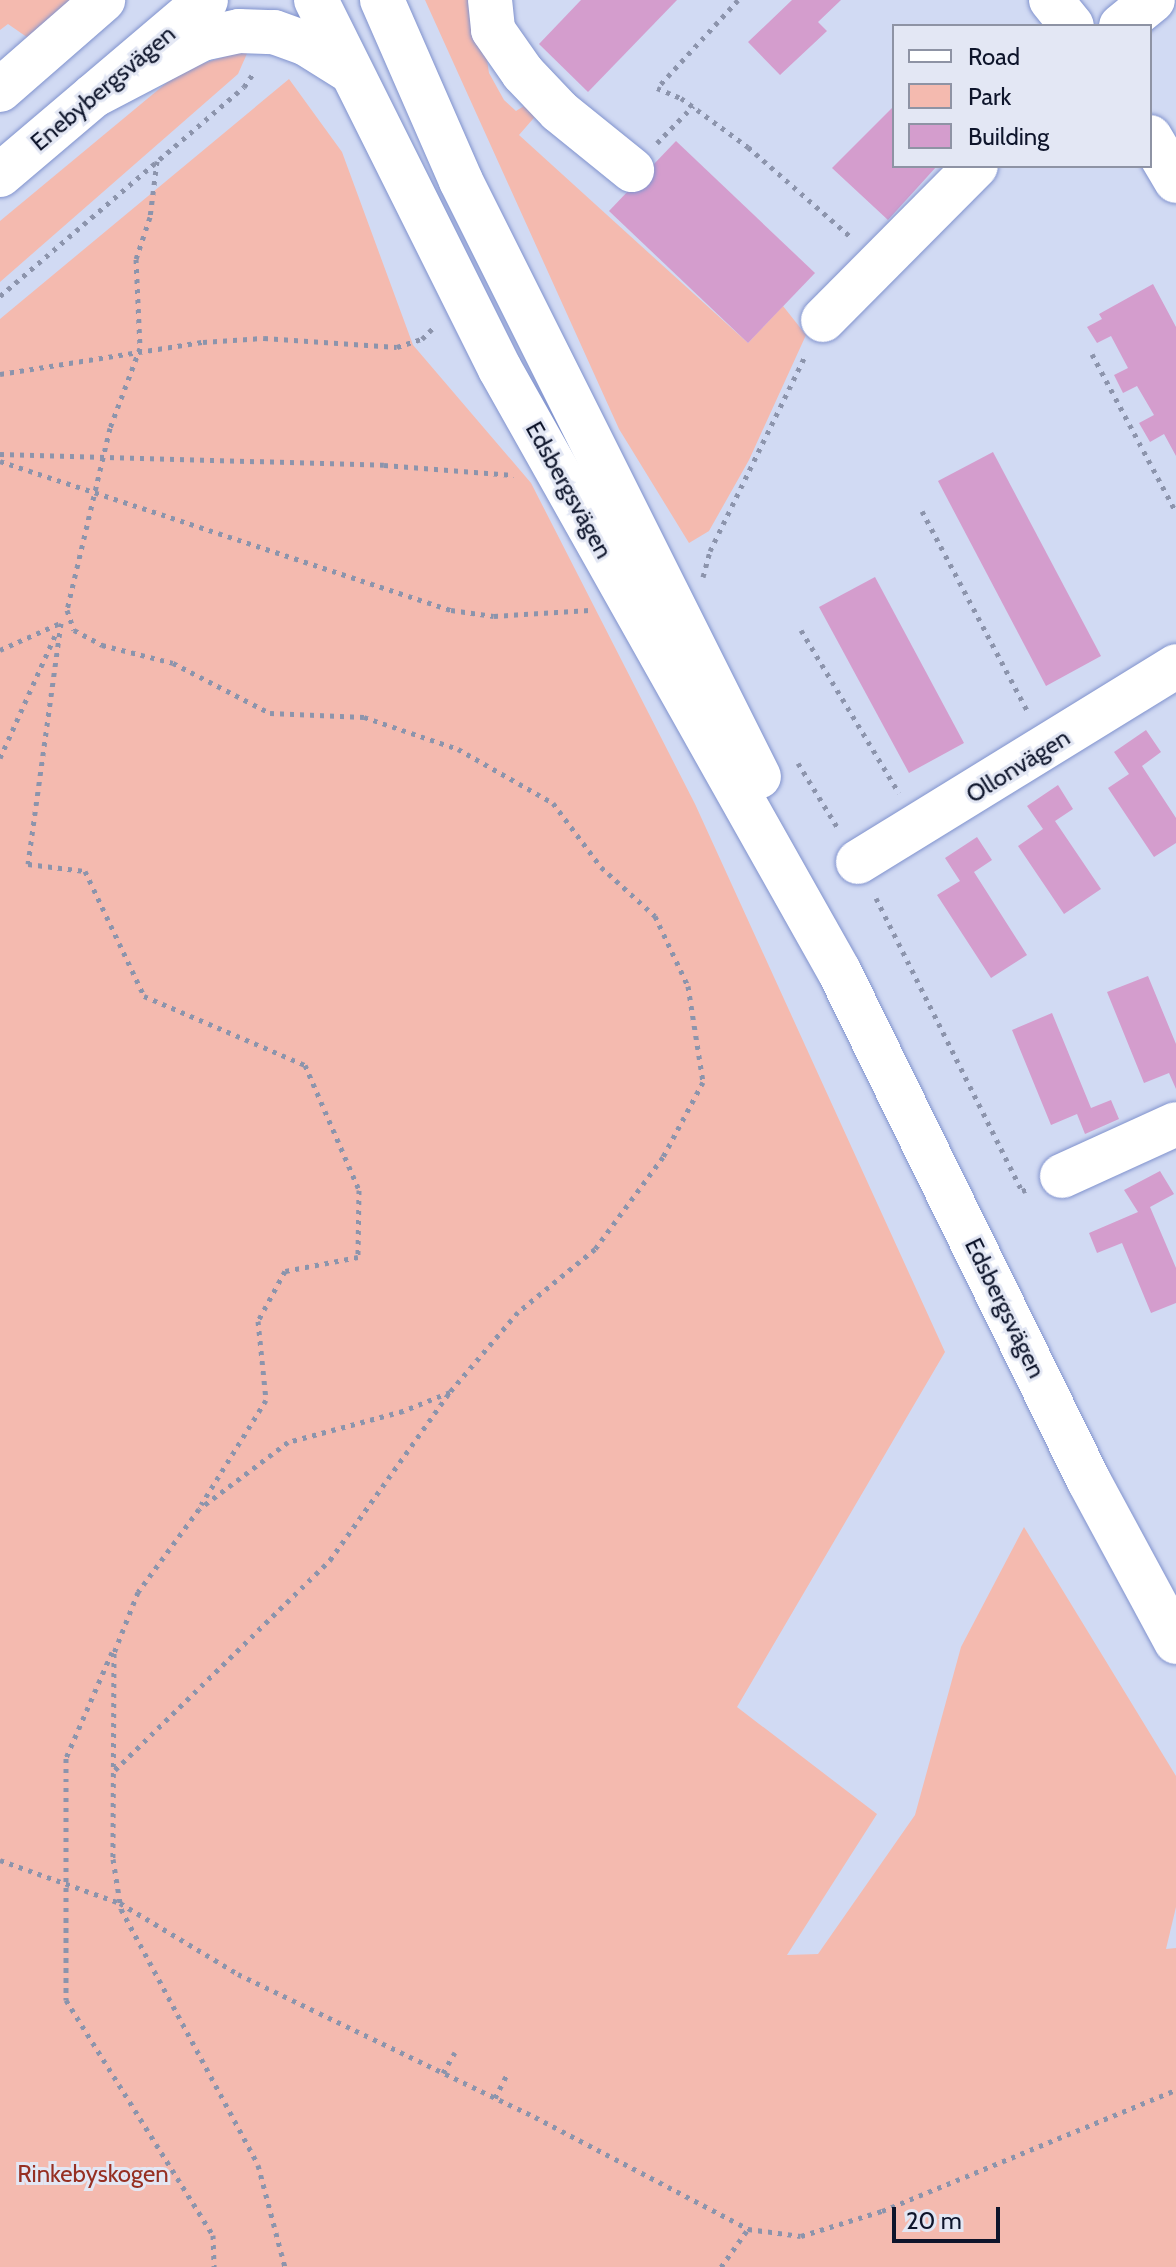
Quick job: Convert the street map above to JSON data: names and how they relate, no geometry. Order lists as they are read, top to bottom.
{
  "streets": {
    "main road": ["Enebybergsvägen", "Edsbergsvägen", "Ollonvägen"]
  },
  "parks": ["Rinkebyskogen"],
  "legend": ["Road", "Park", "Building"],
  "scale_bar": "20 m"
}
